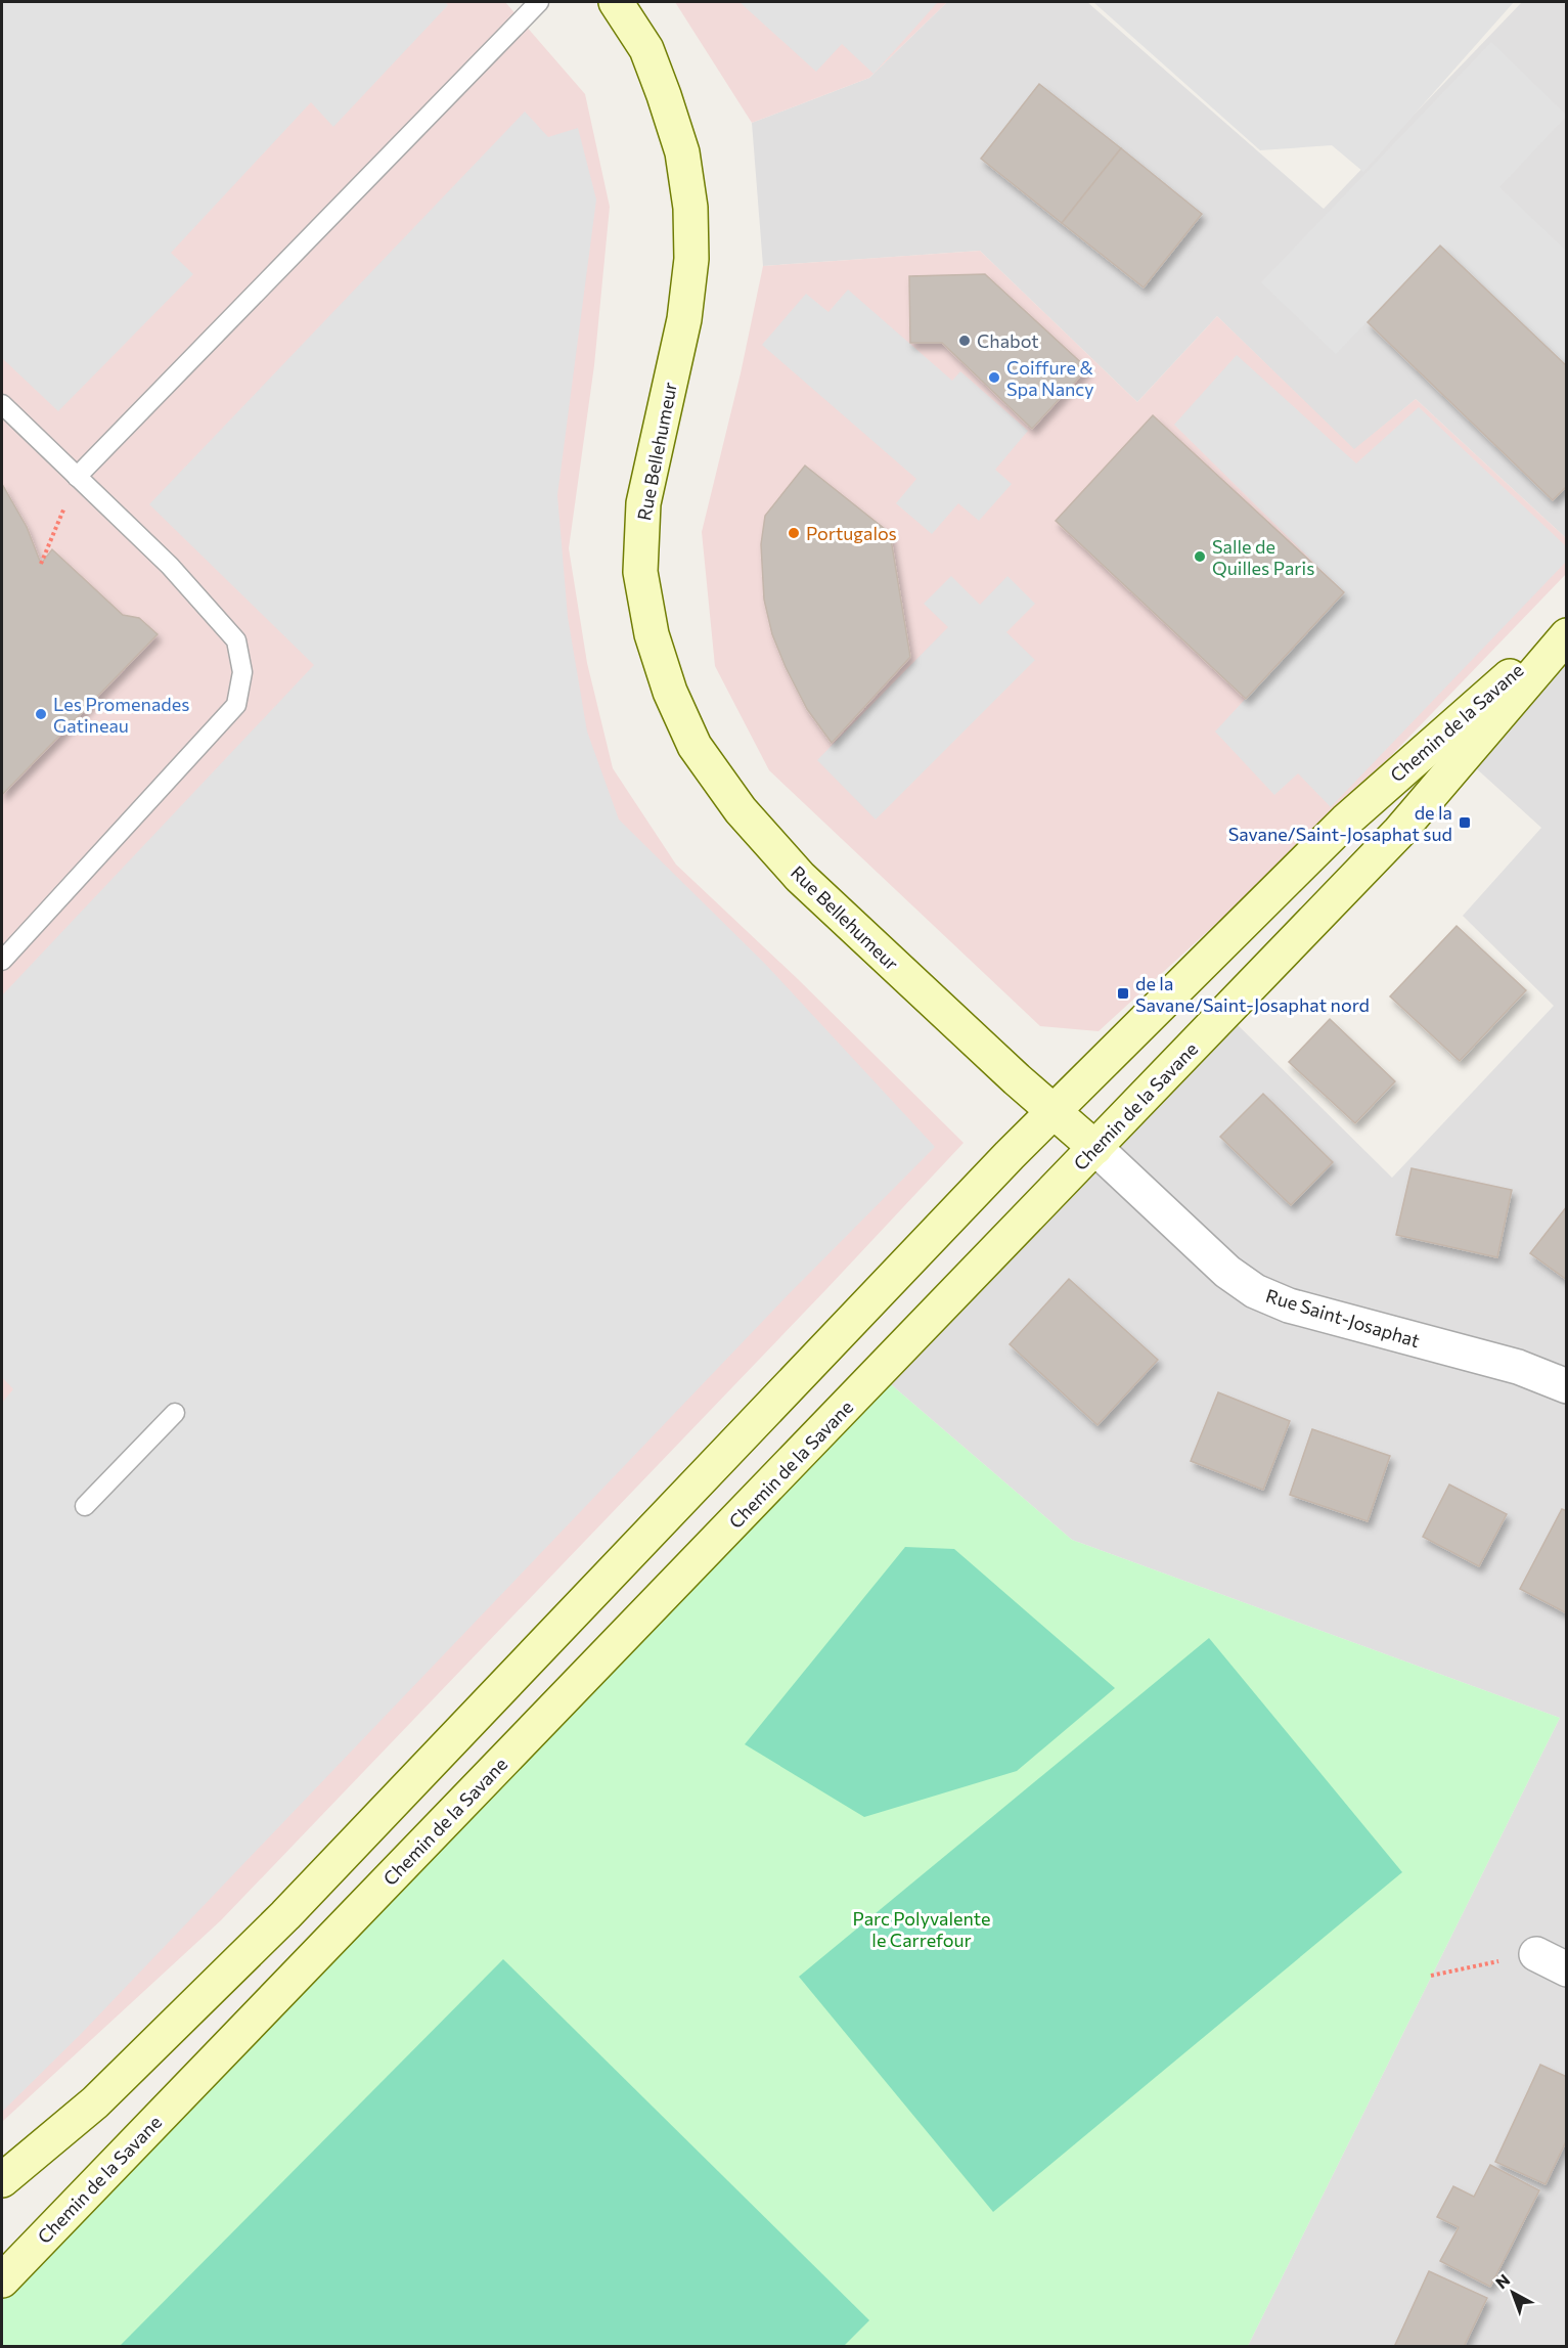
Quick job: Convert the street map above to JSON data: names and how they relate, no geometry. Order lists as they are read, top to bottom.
{
  "streets": {
    "street": ["Rue Bellehumeur", "Chemin de la Savane", "Rue Saint-Josaphat"]
  },
  "crossings": [
    ["Rue Bellehumeur", "Chemin de la Savane"],
    ["Rue Bellehumeur", "Rue Saint-Josaphat"],
    ["Chemin de la Savane", "Rue Saint-Josaphat"]
  ],
  "parks": ["Parc Polyvalente le Carrefour"],
  "places": {
    "other": [
      "Chabot",
      "Coiffure & Spa Nancy",
      "Portugalos",
      "Salle de Quilles Paris",
      "Les Promenades Gatineau"
    ],
    "transit": ["de la Savane/Saint-Josaphat sud", "de la Savane/Saint-Josaphat nord"]
  },
  "north": "top left"
}
